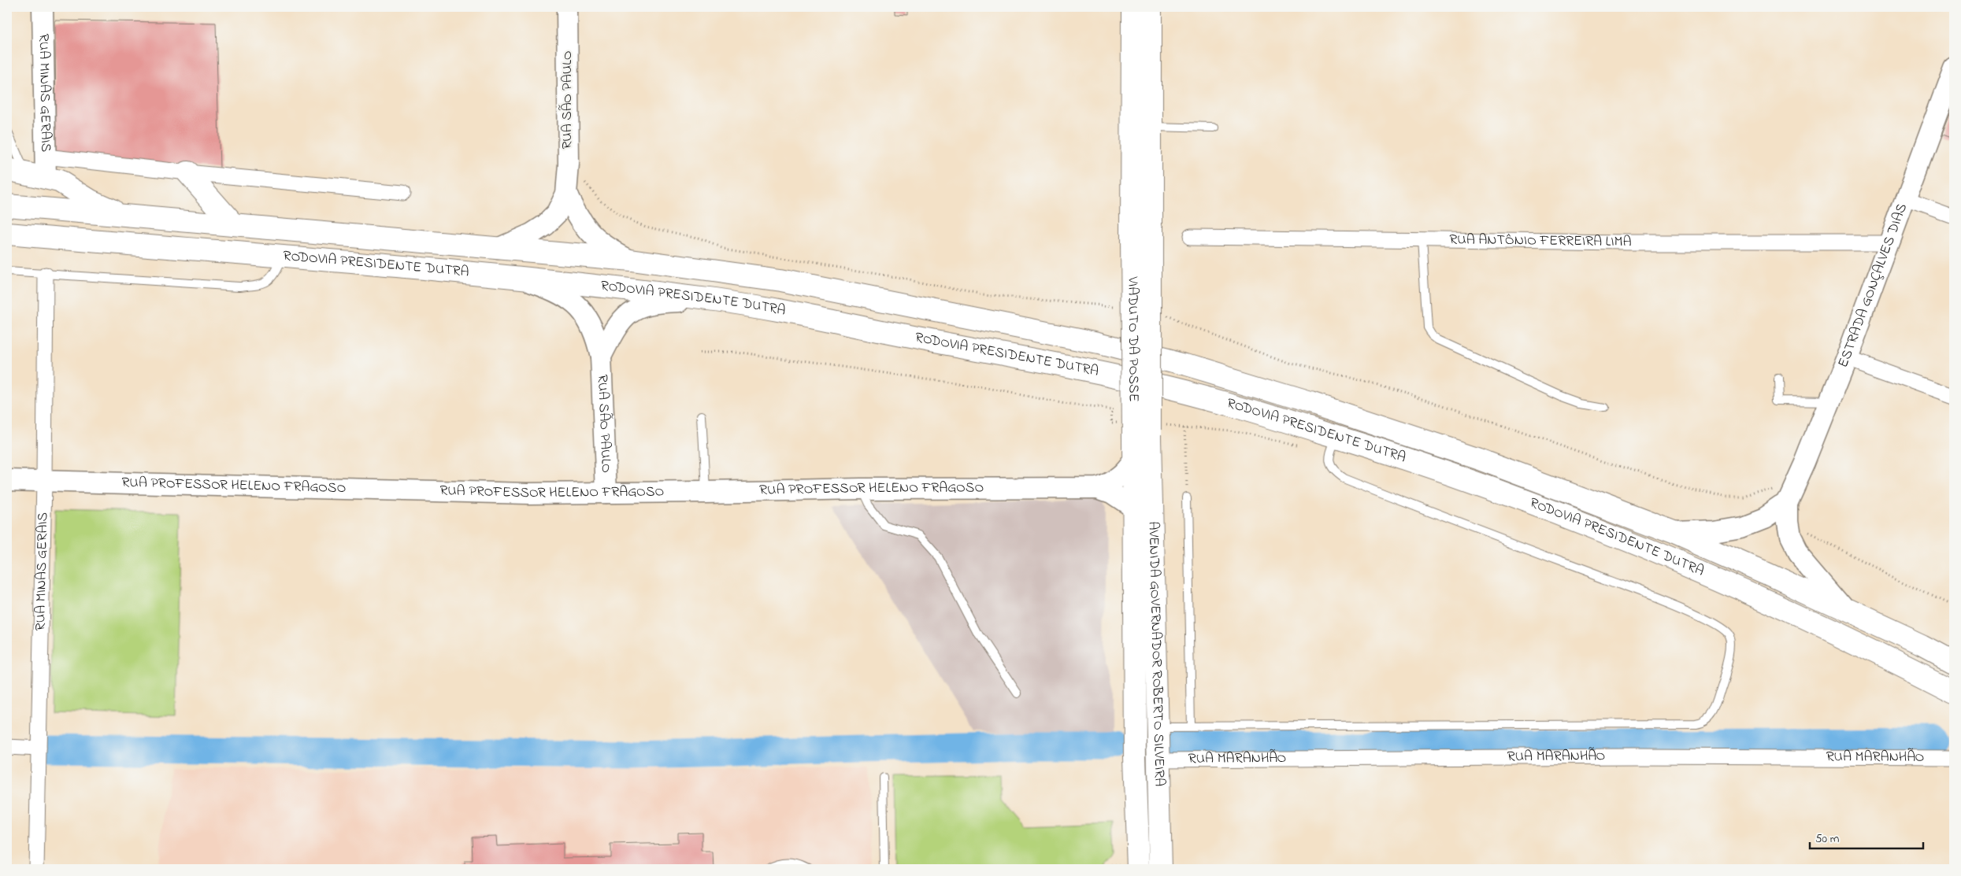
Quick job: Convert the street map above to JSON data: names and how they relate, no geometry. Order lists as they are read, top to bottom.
{
  "streets": {
    "main road": ["RODOVIA PRESIDENTE DUTRA", "VIADUTO DA POSSE", "AVENIDA GOVERNADOR ROBERTO SILVEIRA"],
    "street": [
      "RUA MINAS GERAIS",
      "RUA SÃO PAULO",
      "RUA ANTÔNIO FERREIRA LIMA",
      "ESTRADA GONÇALVES DIAS",
      "RUA PROFESSOR HELENO FRAGOSO",
      "RUA MARANHÃO"
    ]
  },
  "crossings": [
    ["RUA MINAS GERAIS", "RUA PROFESSOR HELENO FRAGOSO"],
    ["RUA SÃO PAULO", "RODOVIA PRESIDENTE DUTRA"],
    ["RUA SÃO PAULO", "RUA PROFESSOR HELENO FRAGOSO"],
    ["RUA ANTÔNIO FERREIRA LIMA", "ESTRADA GONÇALVES DIAS"],
    ["RODOVIA PRESIDENTE DUTRA", "ESTRADA GONÇALVES DIAS"],
    ["VIADUTO DA POSSE", "RUA PROFESSOR HELENO FRAGOSO"],
    ["VIADUTO DA POSSE", "AVENIDA GOVERNADOR ROBERTO SILVEIRA"],
    ["RUA PROFESSOR HELENO FRAGOSO", "AVENIDA GOVERNADOR ROBERTO SILVEIRA"],
    ["AVENIDA GOVERNADOR ROBERTO SILVEIRA", "RUA MARANHÃO"]
  ],
  "scale_bar": "50 m"
}
